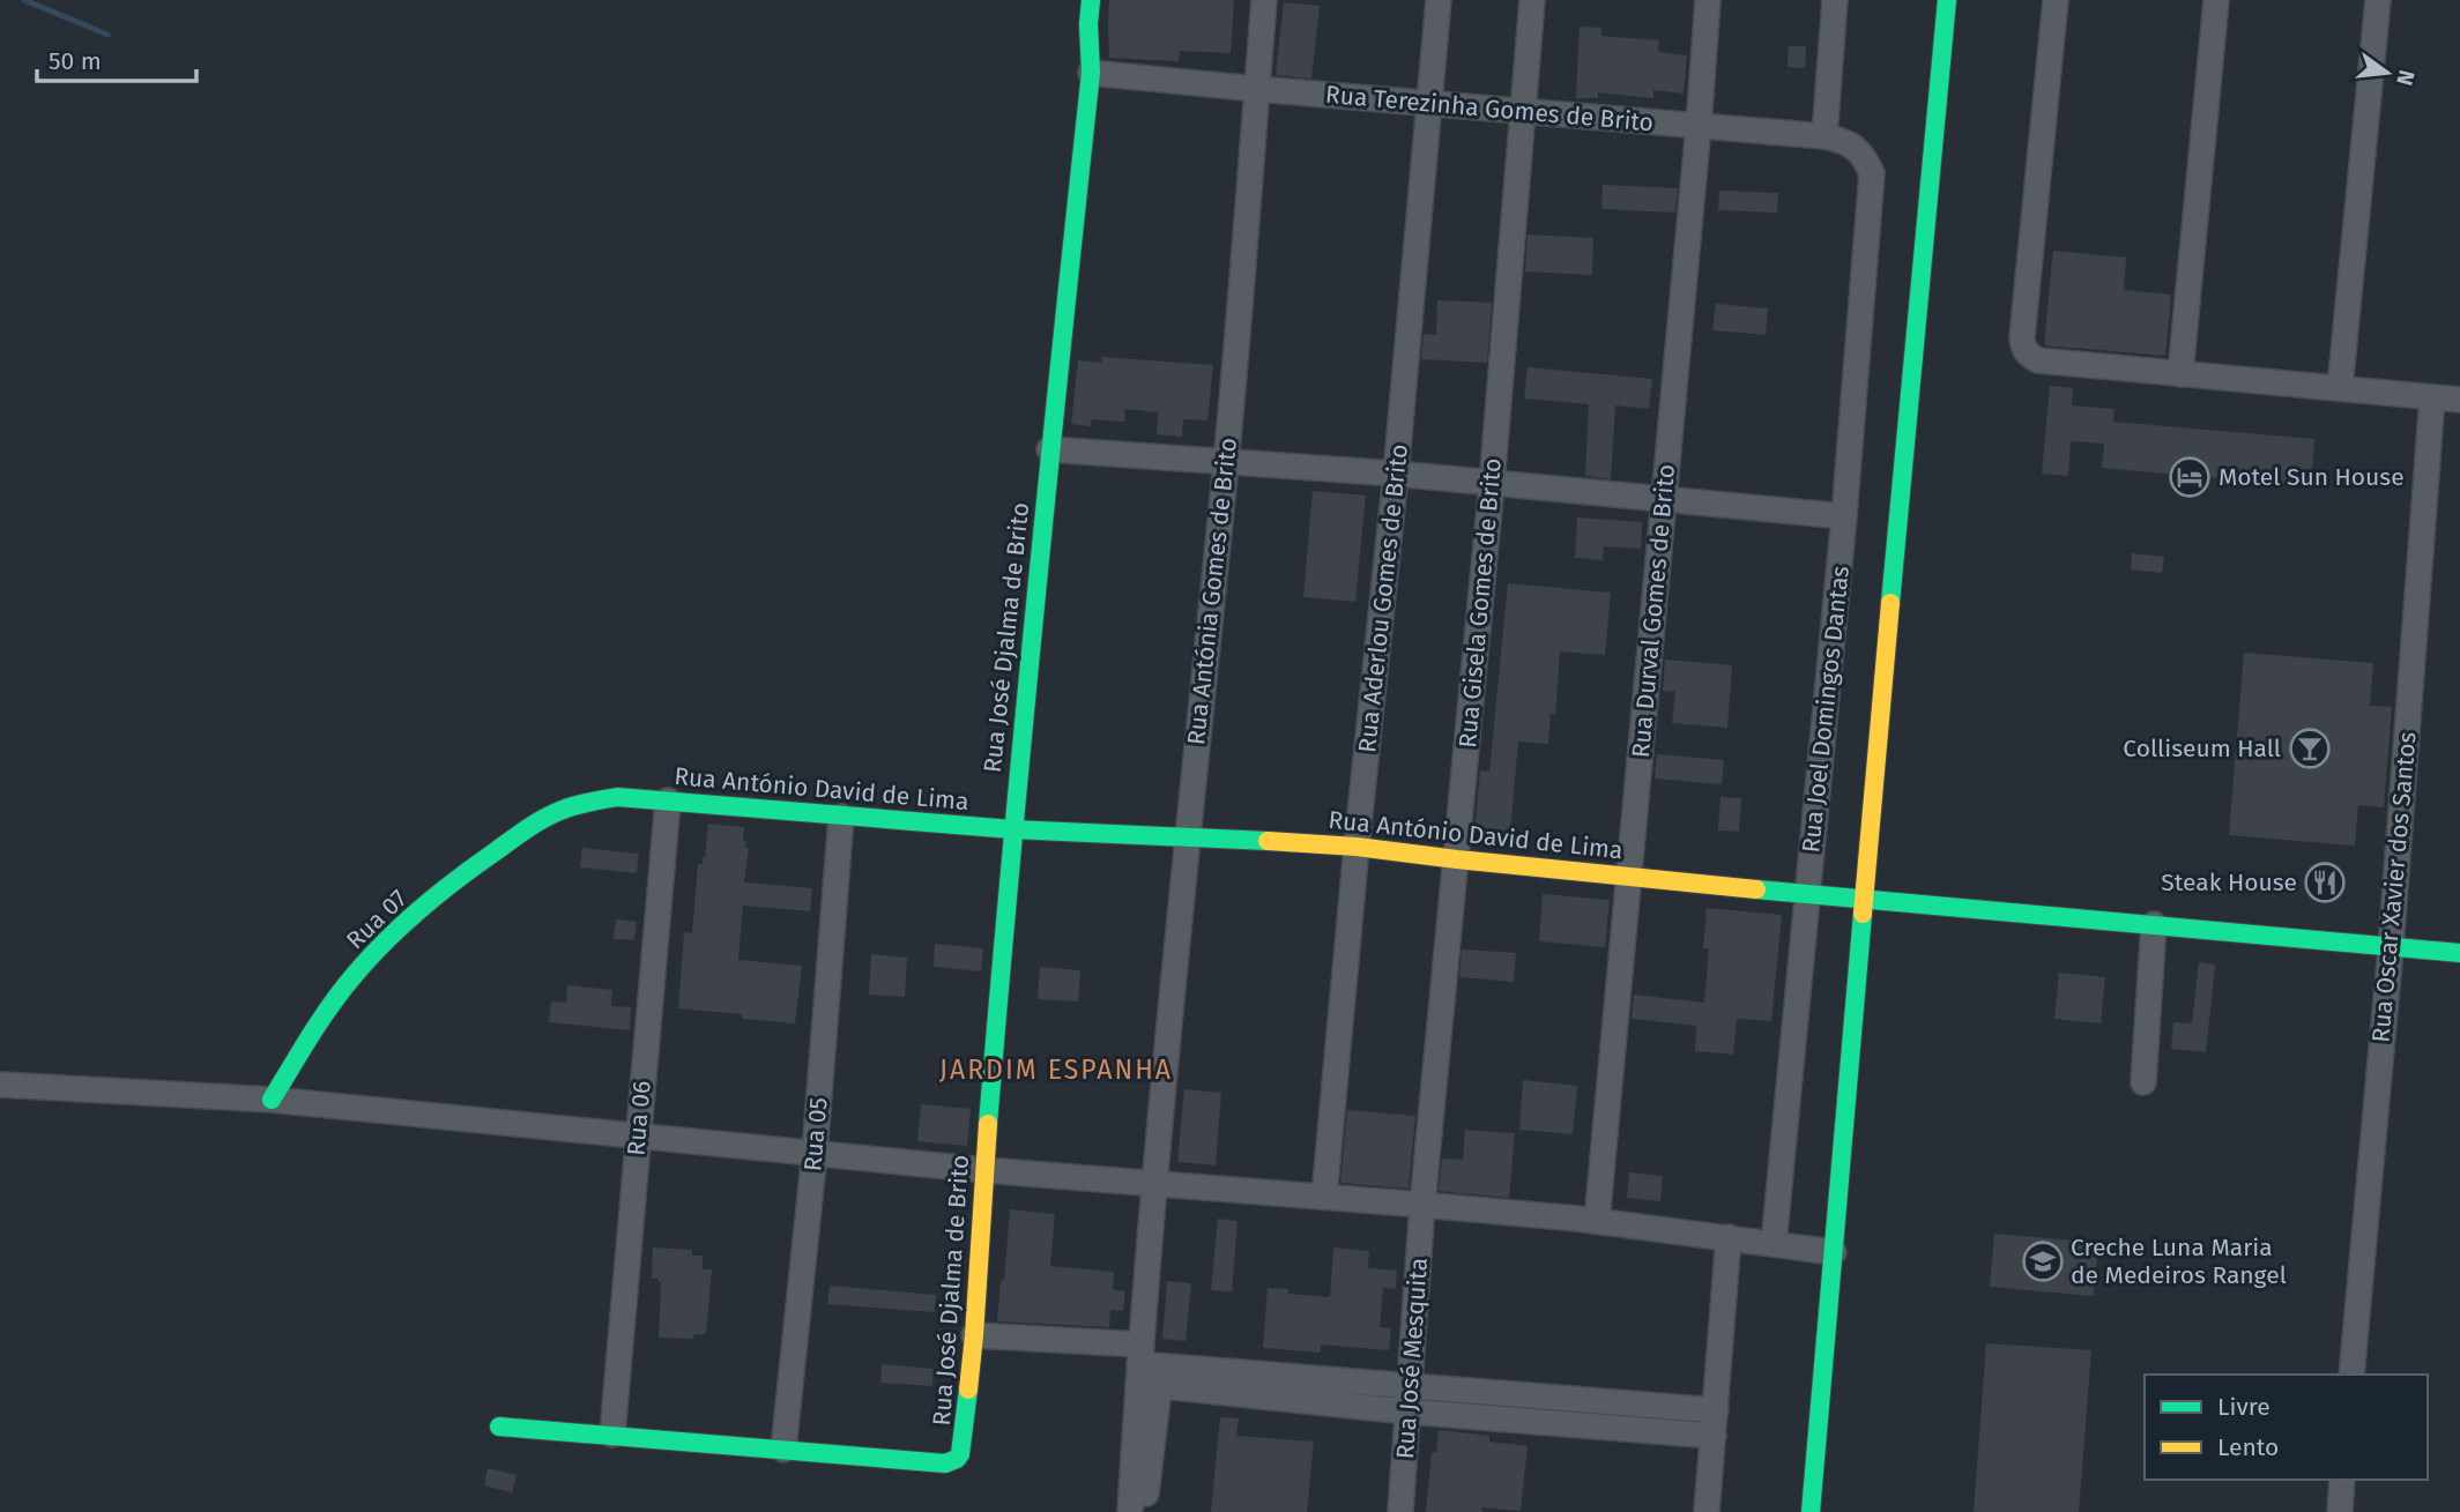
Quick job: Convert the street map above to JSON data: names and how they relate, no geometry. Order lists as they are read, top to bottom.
{
  "streets": {
    "street": [
      "Rua Terezinha Gomes de Brito",
      "Rua Antónia Gomes de Brito",
      "Rua Aderlou Gomes de Brito",
      "Rua Gisela Gomes de Brito",
      "Rua Durval Gomes de Brito",
      "Rua José Djalma de Brito",
      "Rua Joel Domingos Dantas",
      "Rua António David de Lima",
      "Rua Oscar Xavier dos Santos",
      "Rua 07",
      "Rua 06",
      "Rua 05",
      "Rua José Mesquita"
    ]
  },
  "crossings": [
    ["Rua Terezinha Gomes de Brito", "Rua Antónia Gomes de Brito"],
    ["Rua Terezinha Gomes de Brito", "Rua Aderlou Gomes de Brito"],
    ["Rua Terezinha Gomes de Brito", "Rua Gisela Gomes de Brito"],
    ["Rua Terezinha Gomes de Brito", "Rua Durval Gomes de Brito"],
    ["Rua Terezinha Gomes de Brito", "Rua José Djalma de Brito"],
    ["Rua Terezinha Gomes de Brito", "Rua Joel Domingos Dantas"],
    ["Rua Antónia Gomes de Brito", "Rua António David de Lima"],
    ["Rua Aderlou Gomes de Brito", "Rua António David de Lima"],
    ["Rua Gisela Gomes de Brito", "Rua António David de Lima"],
    ["Rua Gisela Gomes de Brito", "Rua José Mesquita"],
    ["Rua Durval Gomes de Brito", "Rua António David de Lima"],
    ["Rua José Djalma de Brito", "Rua António David de Lima"],
    ["Rua José Djalma de Brito", "Rua 05"],
    ["Rua Joel Domingos Dantas", "Rua António David de Lima"],
    ["Rua António David de Lima", "Rua Oscar Xavier dos Santos"],
    ["Rua António David de Lima", "Rua 07"],
    ["Rua António David de Lima", "Rua 06"],
    ["Rua António David de Lima", "Rua 05"]
  ],
  "districts": ["JARDIM ESPANHA"],
  "places": {
    "hotel": ["Motel Sun House"],
    "bar": ["Colliseum Hall"],
    "restaurant": ["Steak House"],
    "school or university": ["Creche Luna Maria de Medeiros Rangel"]
  },
  "legend": ["Livre", "Lento"],
  "scale_bar": "50 m",
  "north": "right"
}
